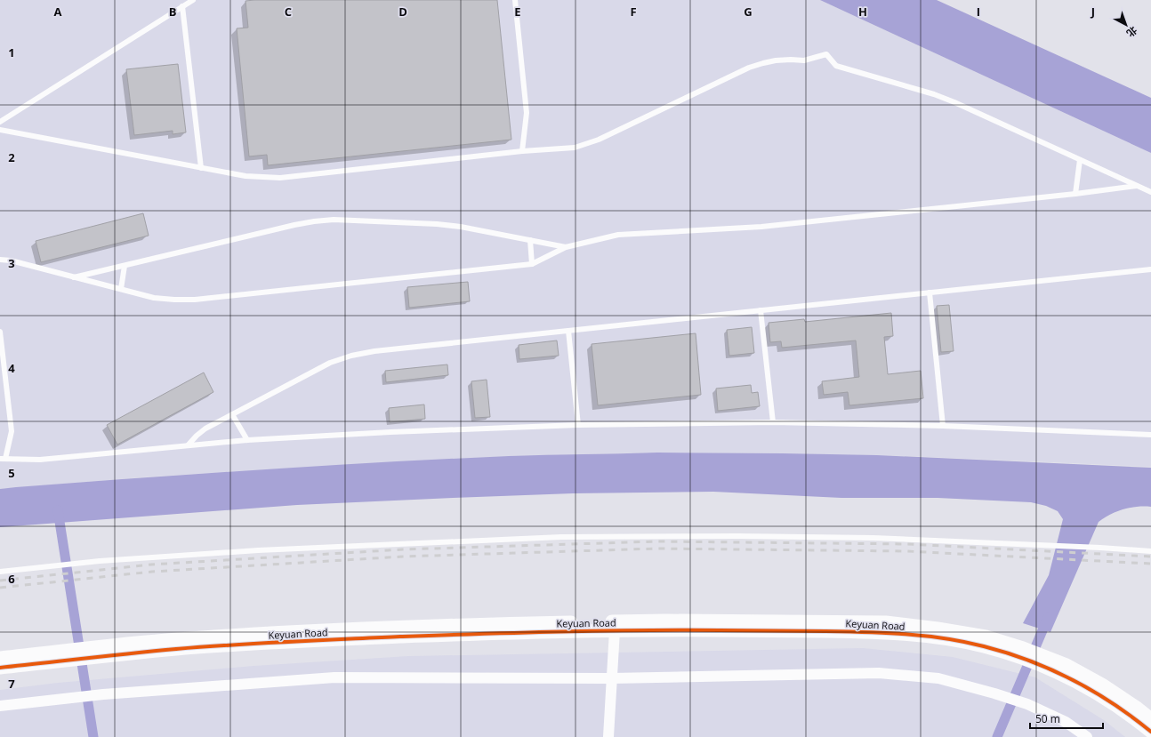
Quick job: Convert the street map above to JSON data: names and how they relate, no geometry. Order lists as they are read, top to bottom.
{
  "streets": {
    "street": ["Keyuan Road"]
  },
  "scale_bar": "50 m",
  "north": "bottom right",
  "grid": {
    "columns": [
      "A",
      "B",
      "C",
      "D",
      "E",
      "F",
      "G",
      "H",
      "I",
      "J"
    ],
    "rows": [
      "1",
      "2",
      "3",
      "4",
      "5",
      "6",
      "7"
    ]
  }
}
